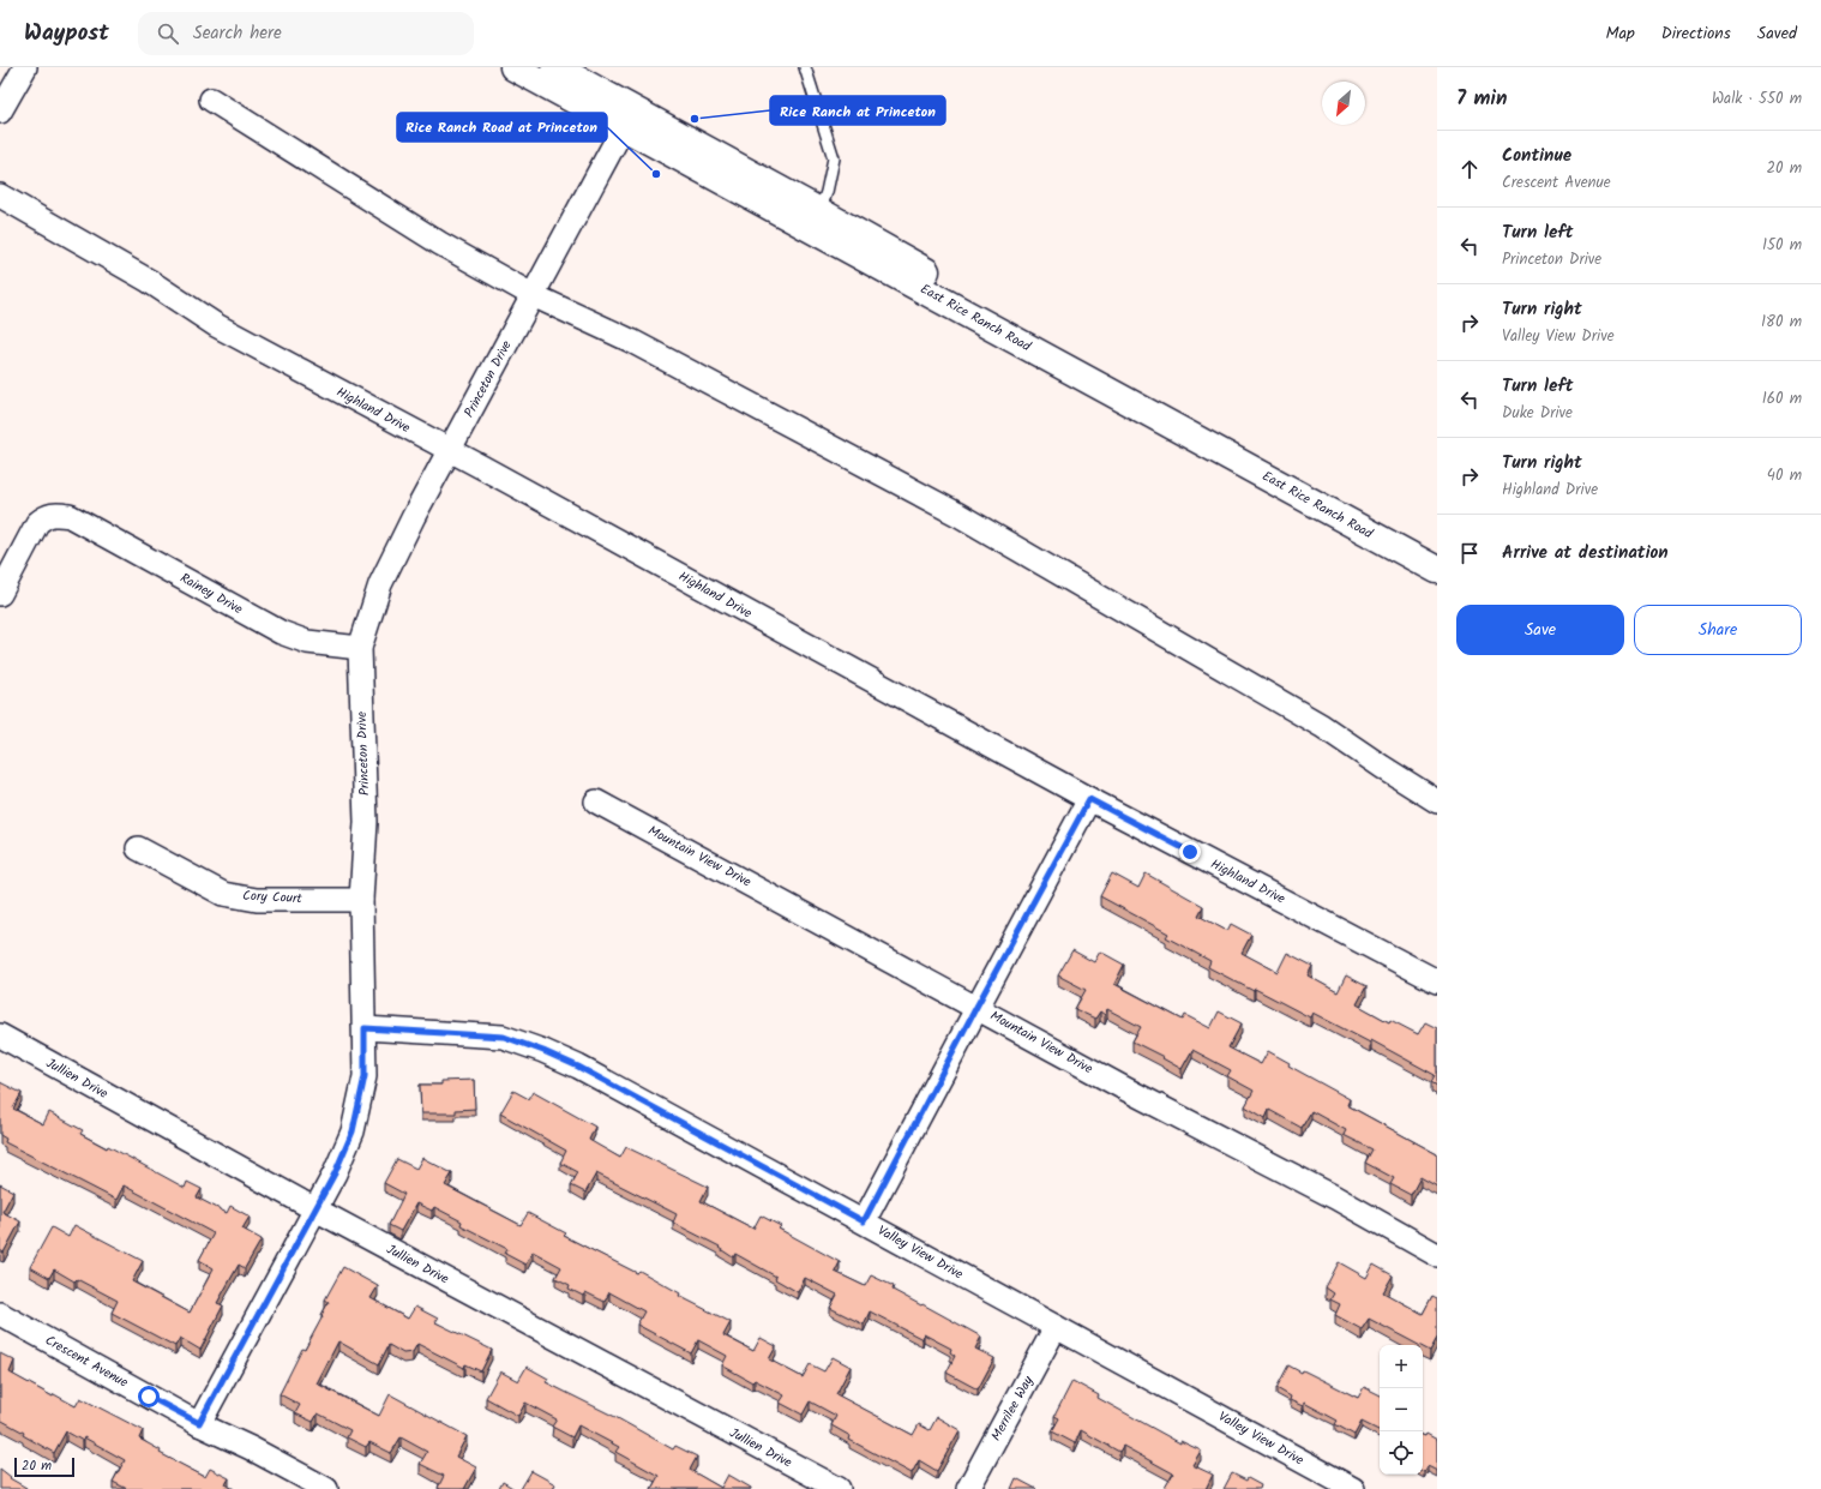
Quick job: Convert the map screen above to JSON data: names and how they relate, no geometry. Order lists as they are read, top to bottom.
{
  "streets": {
    "main road": ["East Rice Ranch Road"],
    "street": [
      "Princeton Drive",
      "Highland Drive",
      "Rainey Drive",
      "Mountain View Drive",
      "Cory Court",
      "Jullien Drive",
      "Valley View Drive",
      "Crescent Avenue",
      "Merrilee Way"
    ]
  },
  "crossings": [
    ["East Rice Ranch Road", "Princeton Drive"],
    ["Princeton Drive", "Highland Drive"],
    ["Princeton Drive", "Rainey Drive"],
    ["Princeton Drive", "Cory Court"],
    ["Princeton Drive", "Jullien Drive"],
    ["Princeton Drive", "Valley View Drive"],
    ["Princeton Drive", "Crescent Avenue"],
    ["Valley View Drive", "Merrilee Way"]
  ],
  "places": ["Rice Ranch at Princeton", "Rice Ranch Road at Princeton"],
  "scale_bar": "20 m",
  "north": "bottom left",
  "page": {
    "header": "Waypost",
    "search": "Search here",
    "nav": ["Map", "Directions", "Saved"],
    "heading": ["7 min", "Walk · 550 m"],
    "list": [
      ["Continue", "Crescent Avenue", "20 m"],
      ["Turn left", "Princeton Drive", "150 m"],
      ["Turn right", "Valley View Drive", "180 m"],
      ["Turn left", "Duke Drive", "160 m"],
      ["Turn right", "Highland Drive", "40 m"],
      "Arrive at destination"
    ],
    "buttons": ["Save", "Share"],
    "map_buttons": ["+", "−"],
    "scale": "20 m"
  }
}
